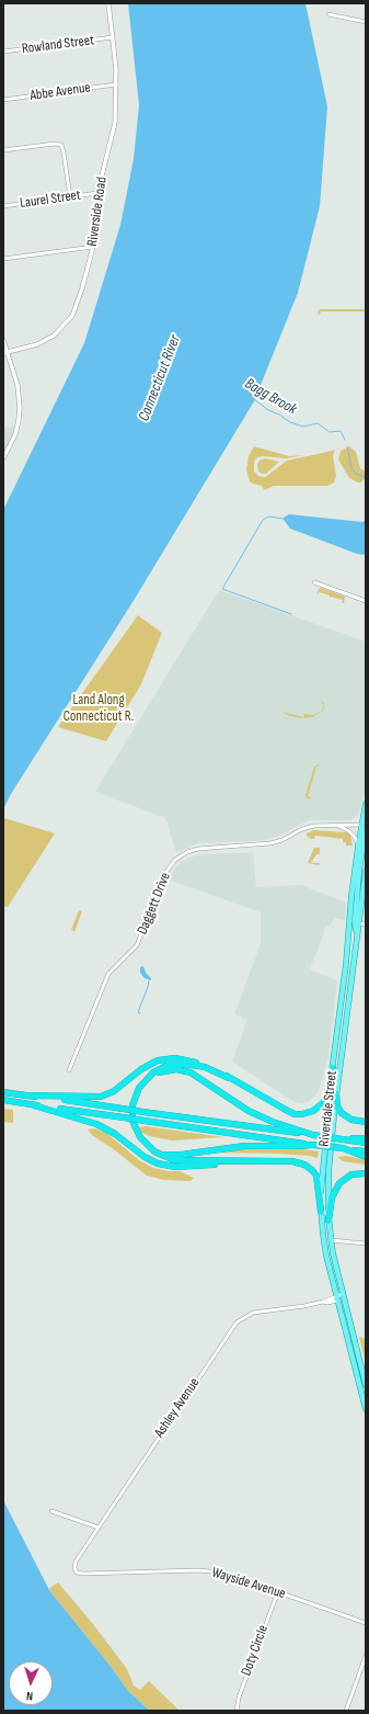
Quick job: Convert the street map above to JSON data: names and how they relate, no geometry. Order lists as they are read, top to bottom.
{
  "streets": {
    "main road": ["Riverdale Street"],
    "street": [
      "Rowland Street",
      "Abbe Avenue",
      "Laurel Street",
      "Riverside Road",
      "Daggett Drive",
      "Ashley Avenue",
      "Wayside Avenue",
      "Doty Circle"
    ]
  },
  "crossings": [
    ["Rowland Street", "Riverside Road"],
    ["Abbe Avenue", "Riverside Road"],
    ["Laurel Street", "Riverside Road"],
    ["Daggett Drive", "Riverdale Street"],
    ["Riverdale Street", "Ashley Avenue"],
    ["Ashley Avenue", "Wayside Avenue"],
    ["Wayside Avenue", "Doty Circle"]
  ],
  "water": ["Connecticut River", "Bagg Brook"],
  "parks": ["Land Along Connecticut R."],
  "north": "bottom"
}
